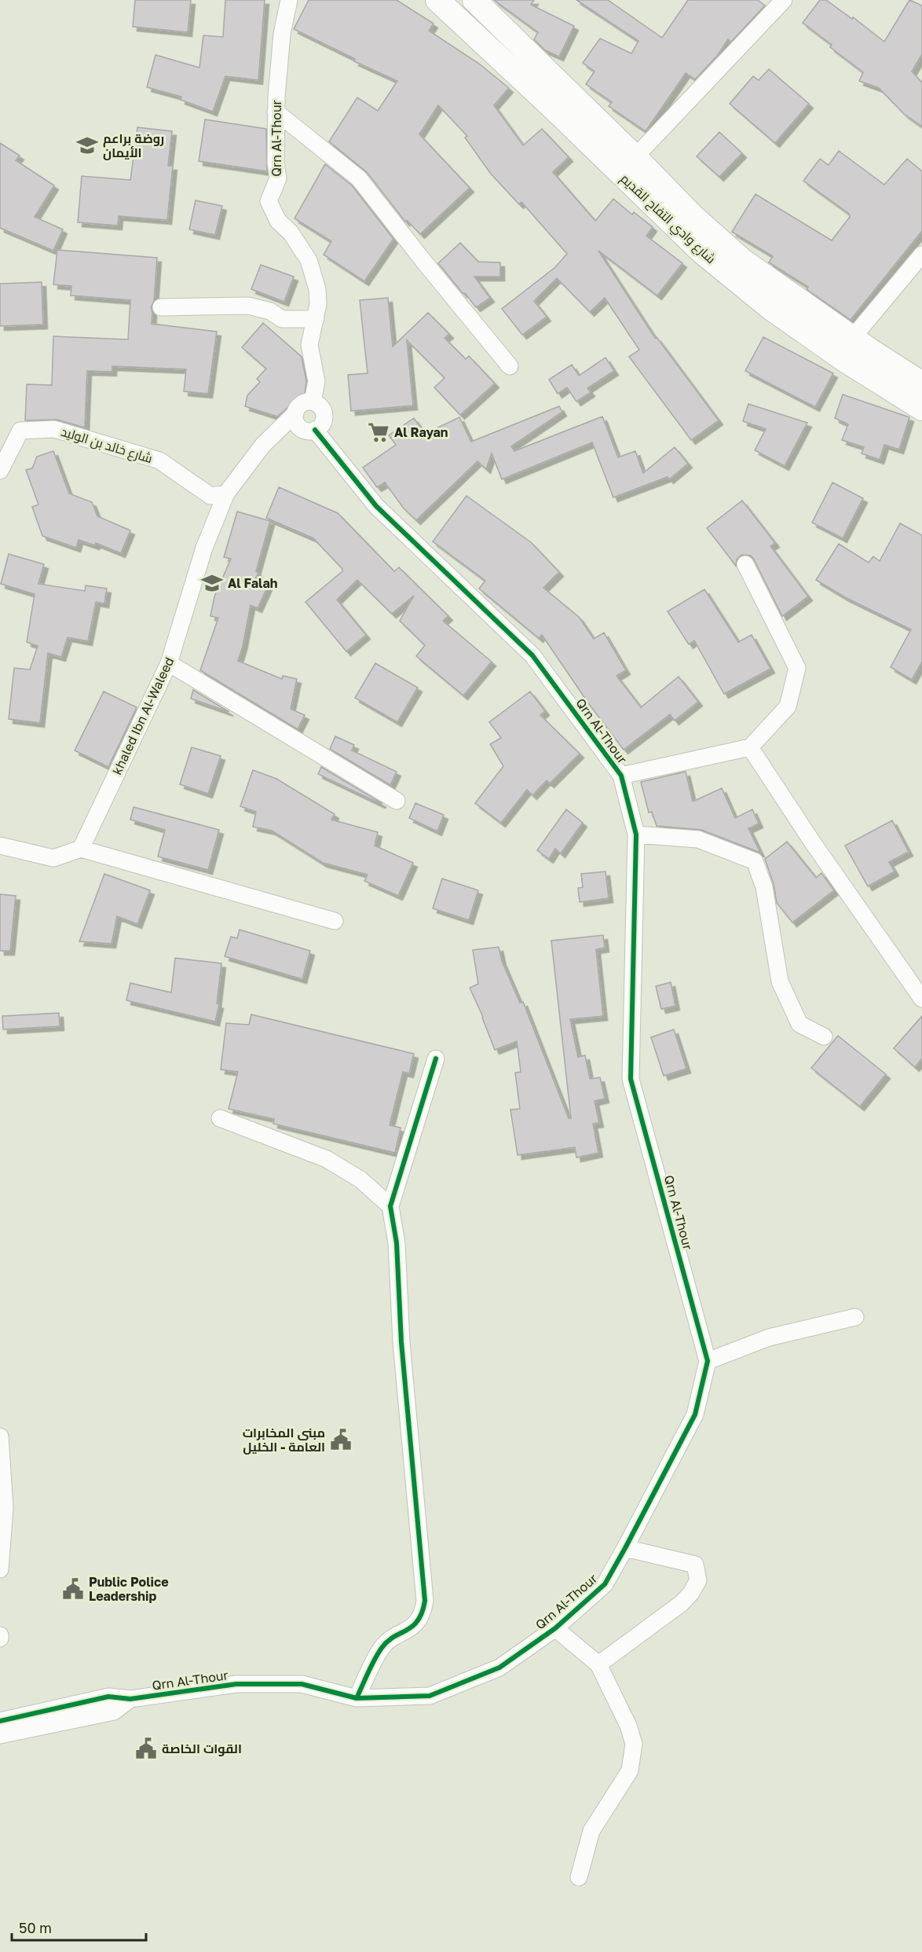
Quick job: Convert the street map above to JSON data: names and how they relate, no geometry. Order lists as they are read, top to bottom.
{
  "streets": {
    "street": [
      "Qrn Al-Thour",
      "شارع وادي التفاح القديم",
      "شارع خالد بن الوليد",
      "khaled Ibn Al-Waleed"
    ]
  },
  "crossings": [
    ["Qrn Al-Thour", "khaled Ibn Al-Waleed"],
    ["شارع خالد بن الوليد", "khaled Ibn Al-Waleed"]
  ],
  "places": {
    "school or university": ["روضة براعم الأيمان", "Al Falah"],
    "supermarket": ["Al Rayan"],
    "public building": ["مبنى المخابرات العامة - الخليل", "Public Police Leadership", "القوات الخاصة"]
  },
  "scale_bar": "50 m"
}
